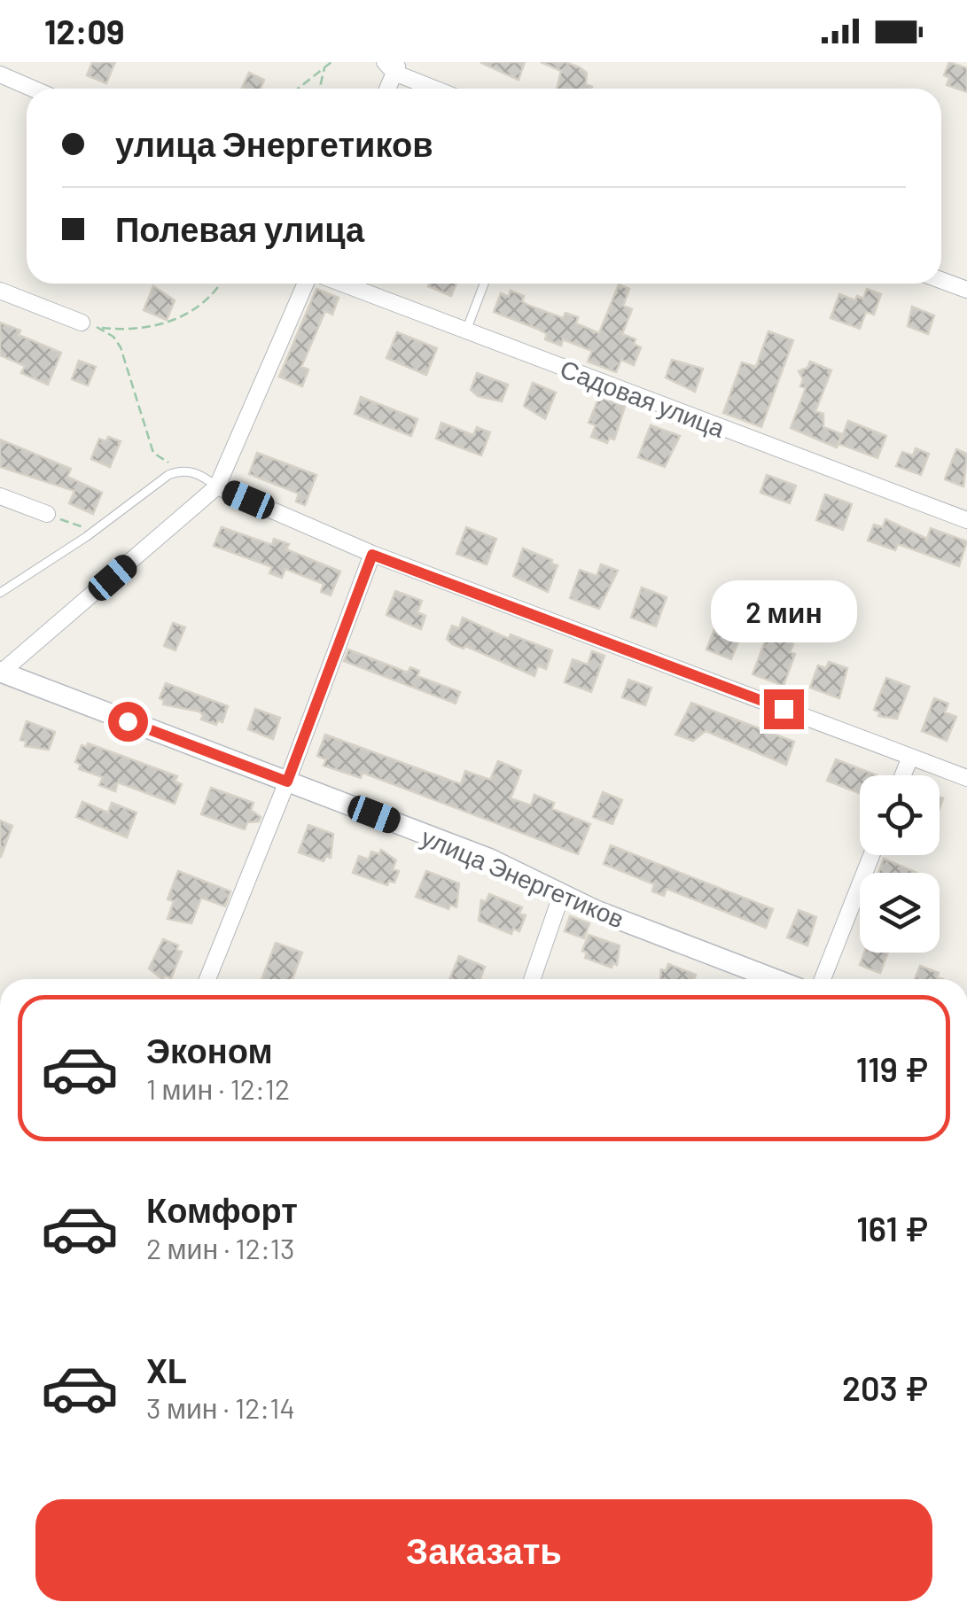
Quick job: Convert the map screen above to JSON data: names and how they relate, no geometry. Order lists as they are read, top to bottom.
{
  "streets": {
    "street": ["Садовая улица", "улица Энергетиков"]
  },
  "page": {
    "status": "12:09",
    "banner": ["улица Энергетиков", "Полевая улица"],
    "bubble": "2 мин",
    "list": [
      {
        "name": "Эконом",
        "note": "1 мин · 12:12",
        "value": "119 ₽"
      },
      {
        "name": "Комфорт",
        "note": "2 мин · 12:13",
        "value": "161 ₽"
      },
      {
        "name": "XL",
        "note": "3 мин · 12:14",
        "value": "203 ₽"
      }
    ],
    "buttons": "Заказать"
  }
}
